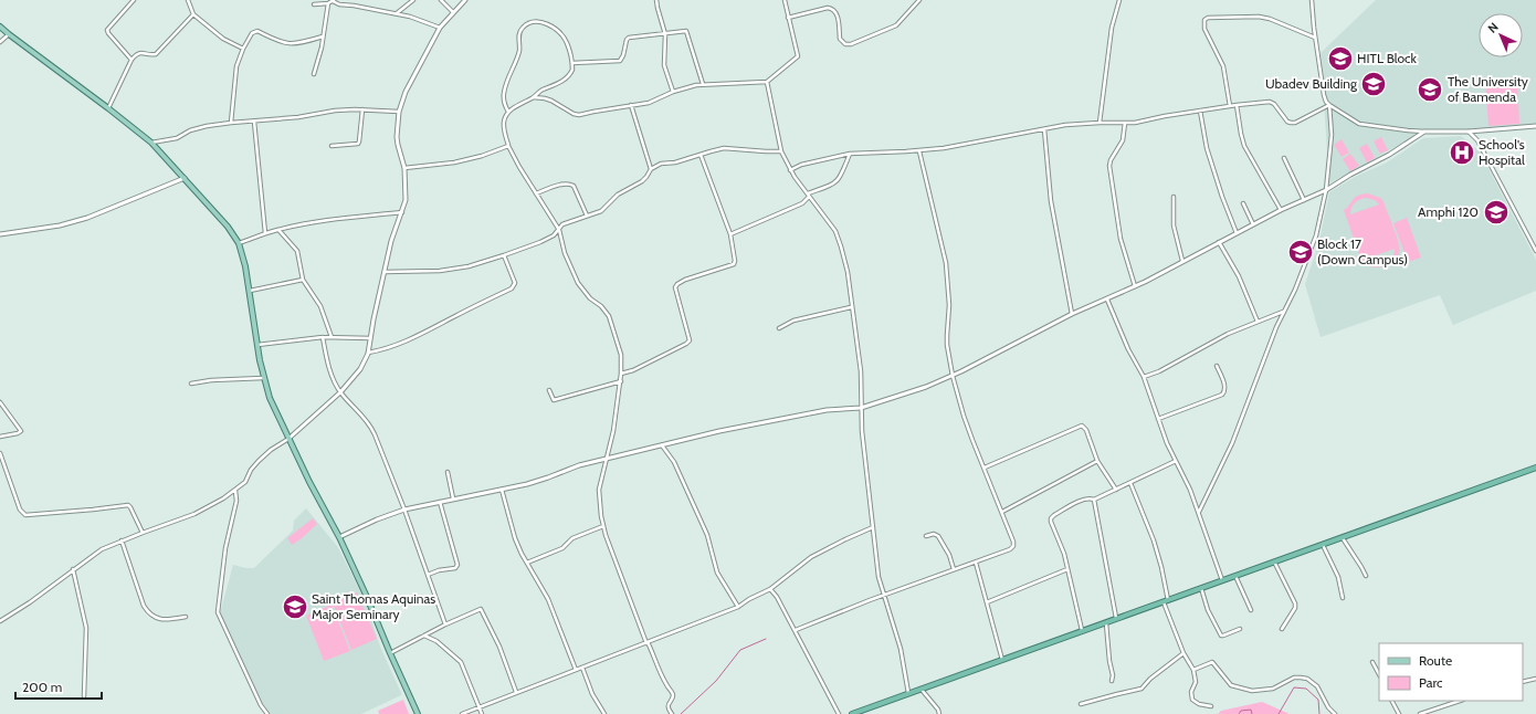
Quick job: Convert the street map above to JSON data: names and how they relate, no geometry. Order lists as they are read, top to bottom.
{
  "places": {
    "school or university": [
      "HITL Block",
      "Ubadev Building",
      "The University of Bamenda",
      "Amphi 120",
      "Block 17 (Down Campus)",
      "Saint Thomas Aquinas Major Seminary"
    ],
    "hospital": ["School's Hospital"]
  },
  "legend": ["Route", "Parc"],
  "scale_bar": "200 m",
  "north": "top left"
}
